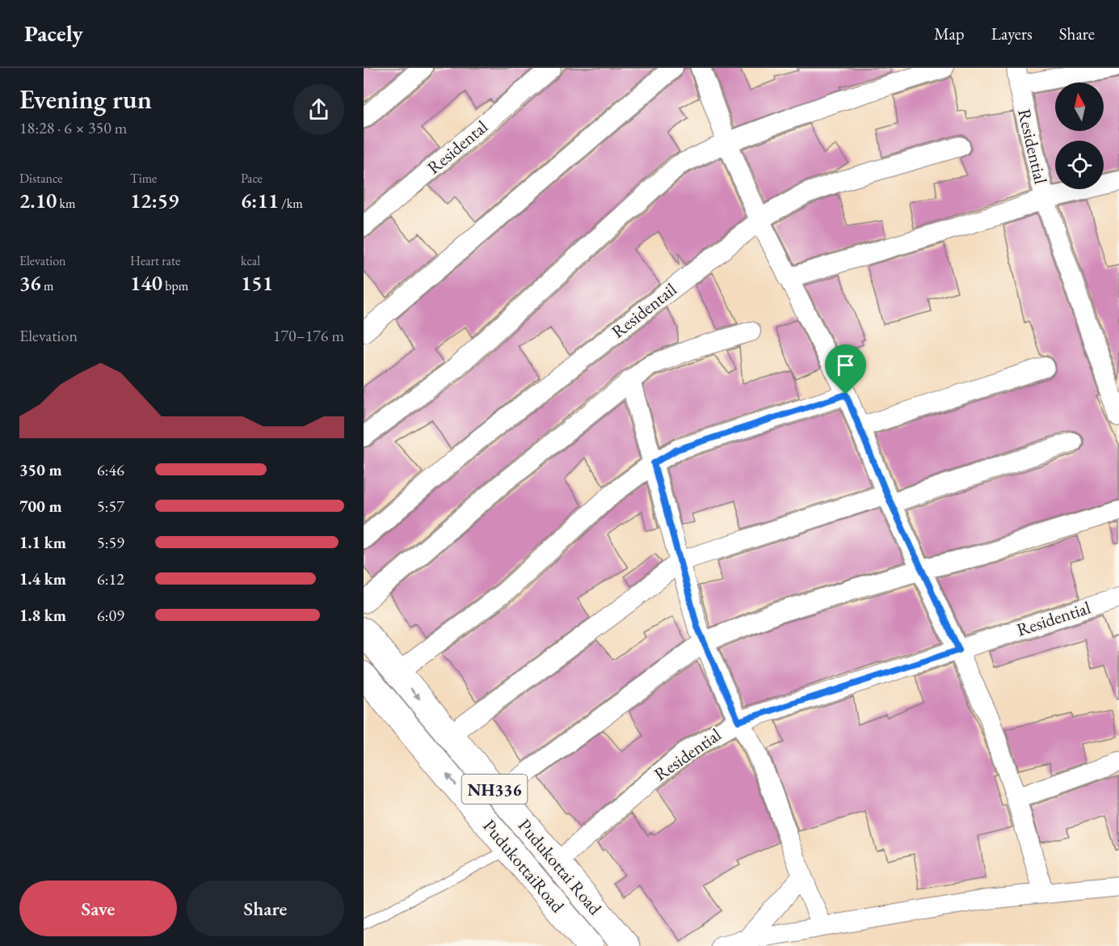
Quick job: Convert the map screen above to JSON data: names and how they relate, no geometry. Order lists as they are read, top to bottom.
{
  "streets": {
    "highway": ["NH336", "PudukottaiRoad", "Pudukottai Road"],
    "street": ["Residential", "Residental", "Residentail"]
  },
  "crossings": [
    ["Residential", "Pudukottai Road"]
  ],
  "one_way": ["PudukottaiRoad"],
  "north": "top",
  "page": {
    "header": "Pacely",
    "nav": ["Map", "Layers", "Share"],
    "heading": ["Evening run", "18:28 · 6 × 350 m"],
    "stats": [
      ["Distance", "2.10 km"],
      ["Time", "12:59"],
      ["Pace", "6:11 /km"],
      ["Elevation", "36 m"],
      ["Heart rate", "140 bpm"],
      ["kcal", "151"]
    ],
    "chart": ["Elevation", "170–176 m"],
    "list": [
      {
        "name": "350 m",
        "note": "6:46"
      },
      {
        "name": "700 m",
        "note": "5:57"
      },
      {
        "name": "1.1 km",
        "note": "5:59"
      },
      {
        "name": "1.4 km",
        "note": "6:12"
      },
      {
        "name": "1.8 km",
        "note": "6:09"
      }
    ],
    "buttons": ["Save", "Share"]
  }
}
